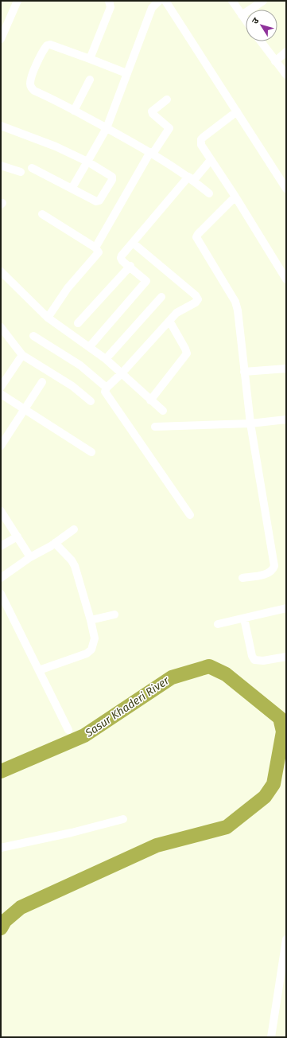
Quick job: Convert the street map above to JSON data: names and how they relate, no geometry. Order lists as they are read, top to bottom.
{
  "water": ["Sasur Khaderi River"],
  "north": "top left"
}
